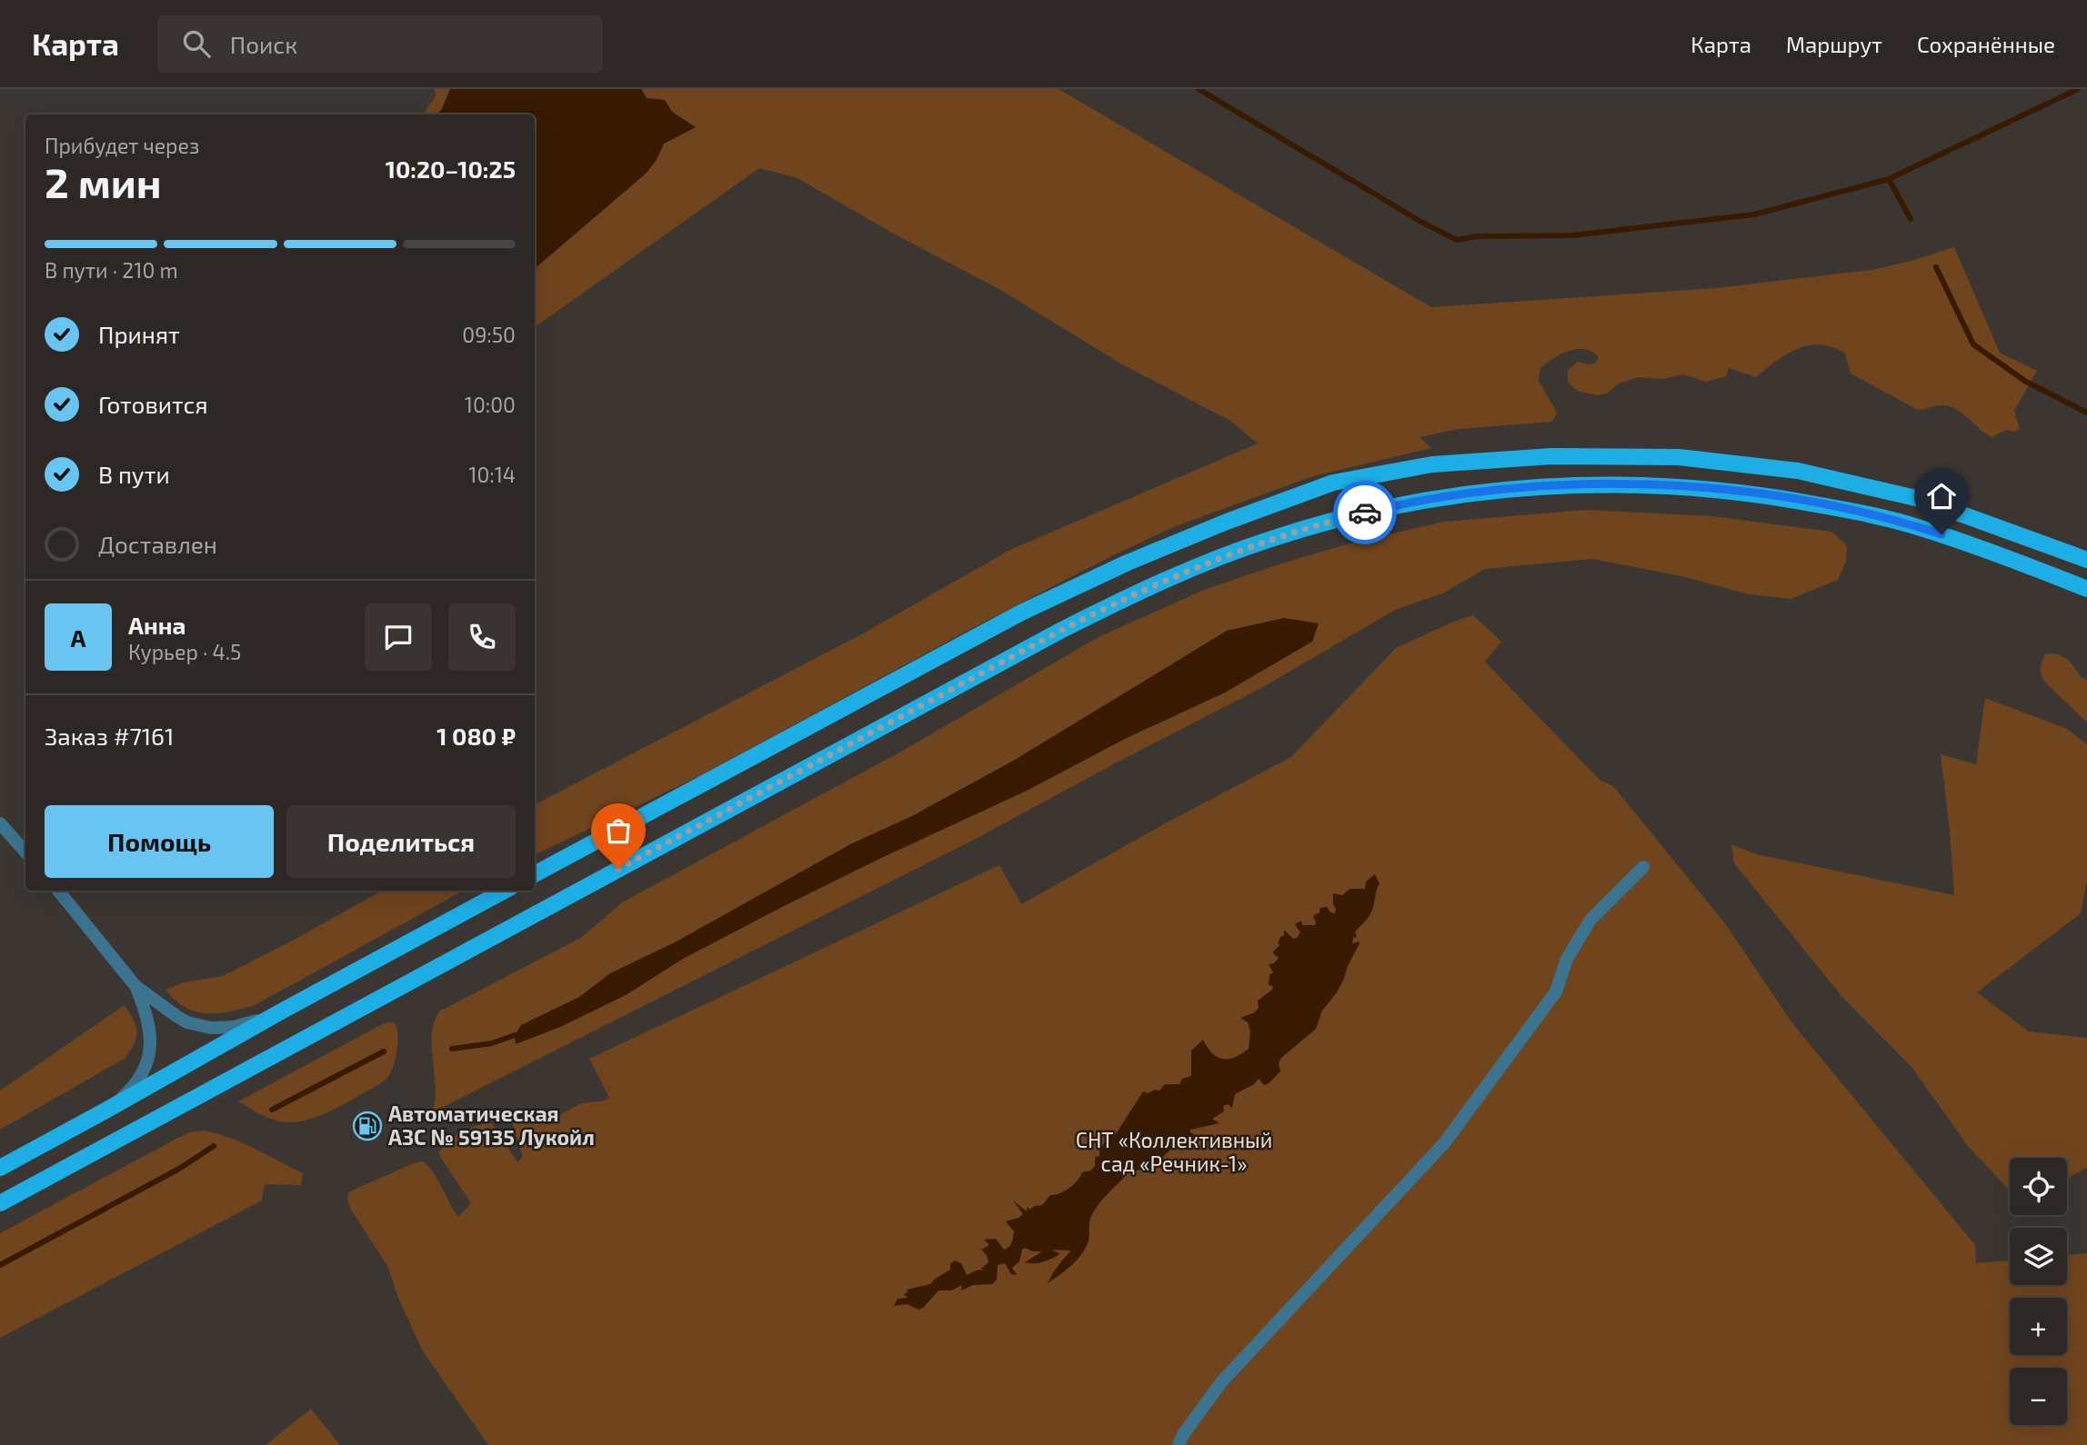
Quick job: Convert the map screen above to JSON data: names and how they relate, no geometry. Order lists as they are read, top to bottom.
{
  "parks": ["СНТ «Коллективный сад «Речник-1»"],
  "places": {
    "fuel station": ["Автоматическая АЗС № 59135 Лукойл"]
  },
  "page": {
    "header": "Карта",
    "search": "Поиск",
    "nav": ["Карта", "Маршрут", "Сохранённые"],
    "heading": ["2 мин", "Прибудет через", "10:20–10:25"],
    "panel": [
      "Анна",
      "Курьер · 4.5",
      "Заказ #7161",
      "1 080 ₽"
    ],
    "bar": "В пути · 210 m",
    "list": [
      ["Принят", "09:50"],
      ["Готовится", "10:00"],
      ["В пути", "10:14"],
      "Доставлен"
    ],
    "round": "А",
    "buttons": ["Помощь", "Поделиться"],
    "map_buttons": ["+", "−"]
  }
}
